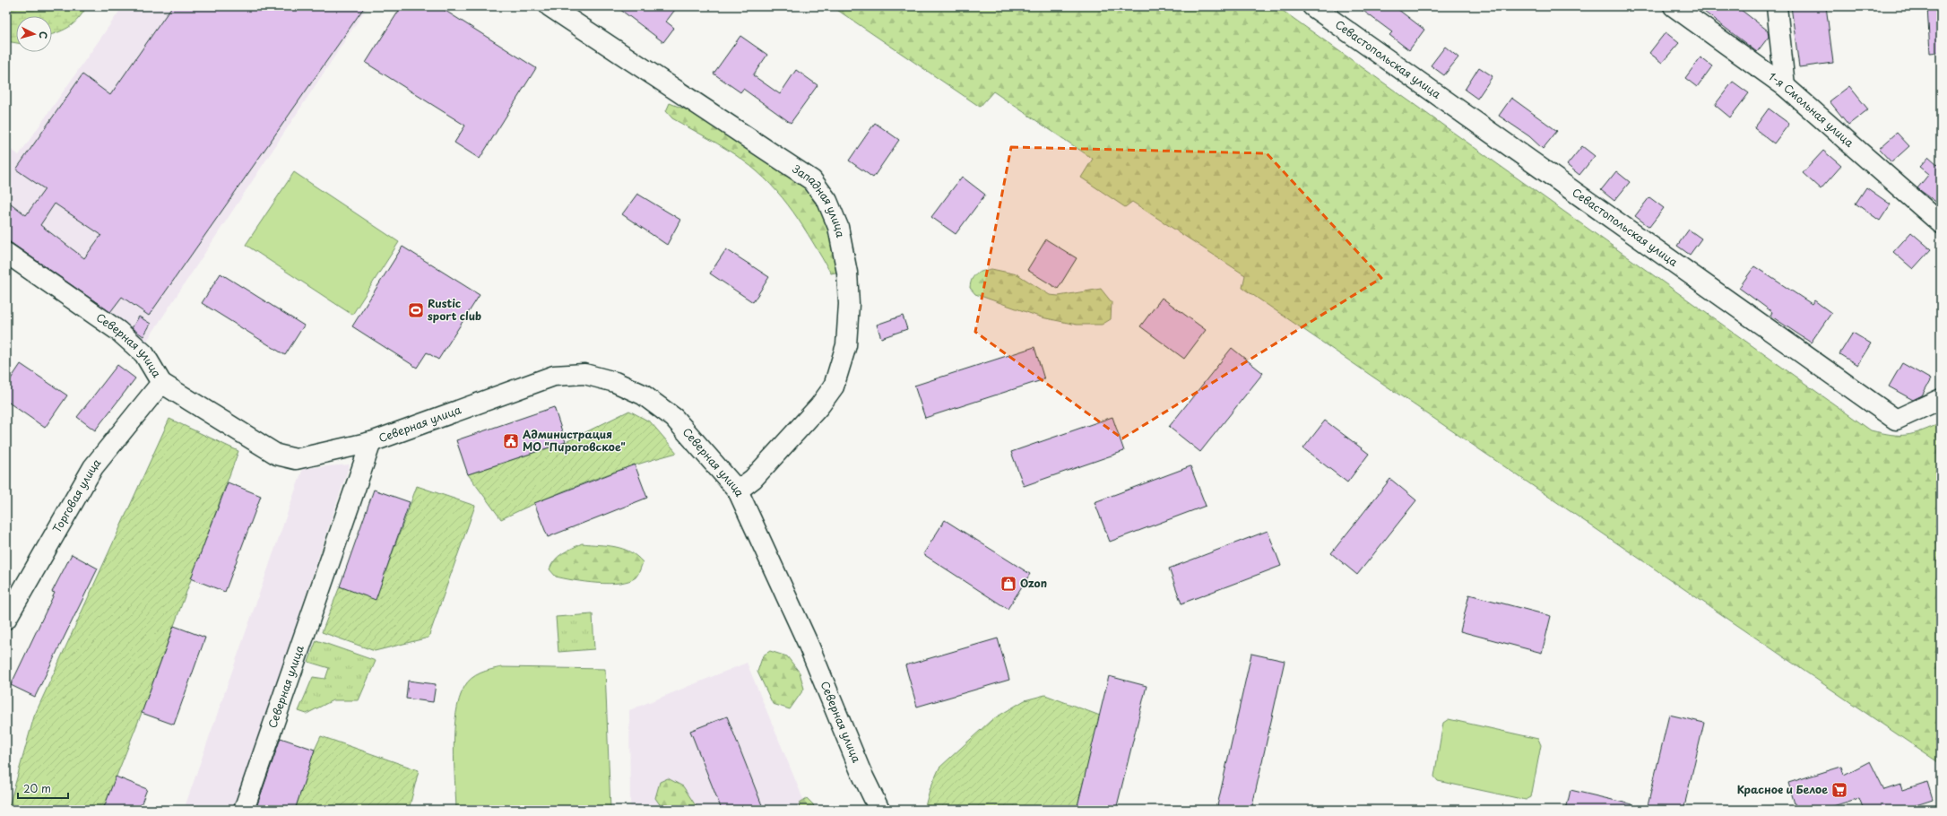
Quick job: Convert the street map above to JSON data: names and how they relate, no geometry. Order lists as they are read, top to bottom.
{
  "streets": {
    "street": [
      "Севастопольская улица",
      "1-я Смольная улица",
      "Западная улица",
      "Северная улица",
      "Торговая улица"
    ]
  },
  "crossings": [
    ["Западная улица", "Северная улица"],
    ["Северная улица", "Торговая улица"]
  ],
  "places": {
    "sports": ["Rustic sport club"],
    "public building": ["Администрация МО \"Пироговское\""],
    "shop": ["Ozon"],
    "supermarket": ["Красное и Белое"]
  },
  "scale_bar": "20 m",
  "north": "right"
}
